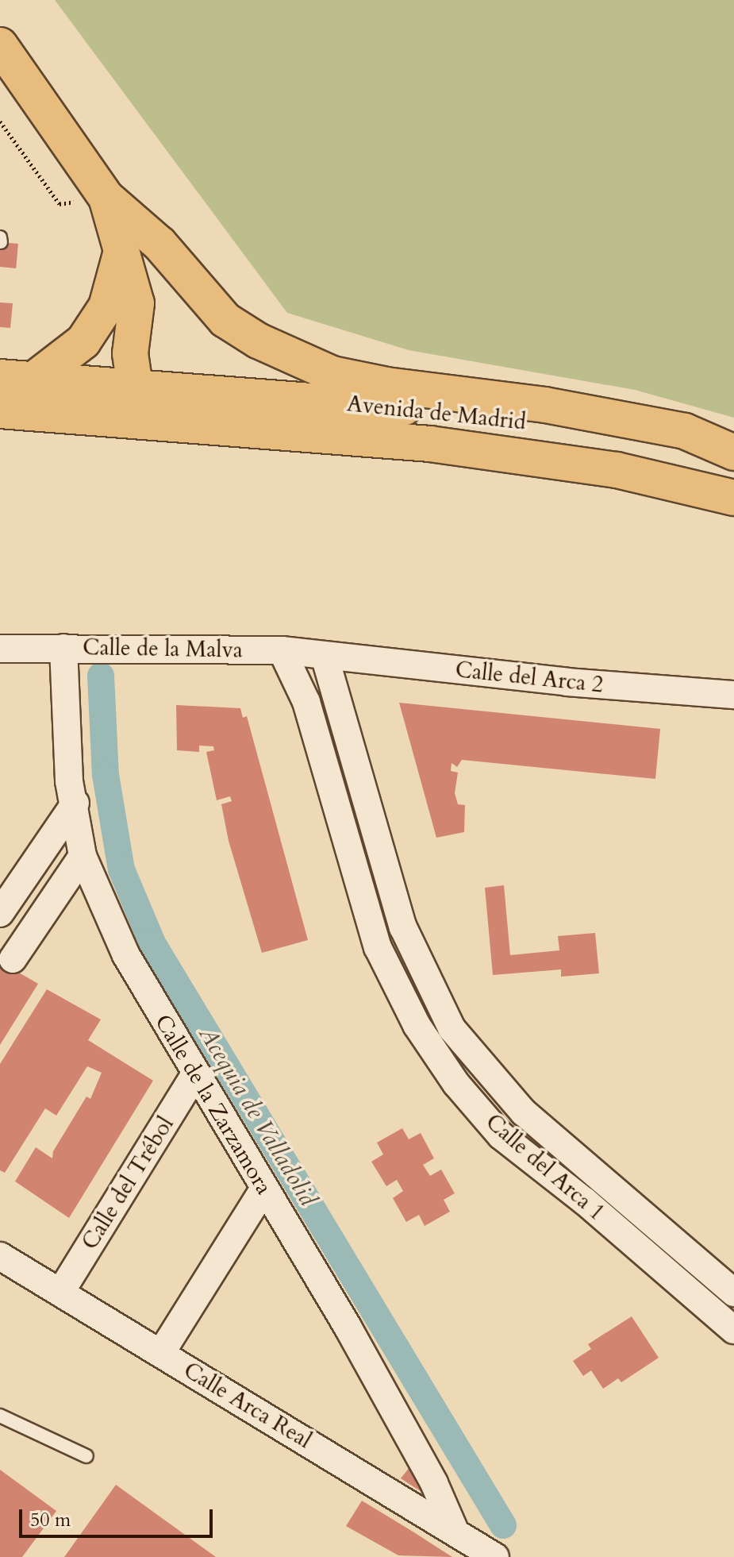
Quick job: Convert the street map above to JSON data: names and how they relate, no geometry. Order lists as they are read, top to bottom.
{
  "streets": {
    "main road": ["Avenida de Madrid"],
    "street": [
      "Calle de la Malva",
      "Calle del Arca 2",
      "Calle de la Zarzamora",
      "Calle del Arca 1",
      "Calle del Trébol",
      "Calle Arca Real"
    ]
  },
  "crossings": [
    ["Calle de la Malva", "Calle del Arca 2"],
    ["Calle de la Malva", "Calle de la Zarzamora"],
    ["Calle de la Malva", "Calle del Arca 1"],
    ["Calle del Arca 2", "Calle del Arca 1"],
    ["Calle de la Zarzamora", "Calle del Trébol"],
    ["Calle de la Zarzamora", "Calle Arca Real"],
    ["Calle del Trébol", "Calle Arca Real"]
  ],
  "water": ["Acequia de Valladolid"],
  "scale_bar": "50 m"
}
